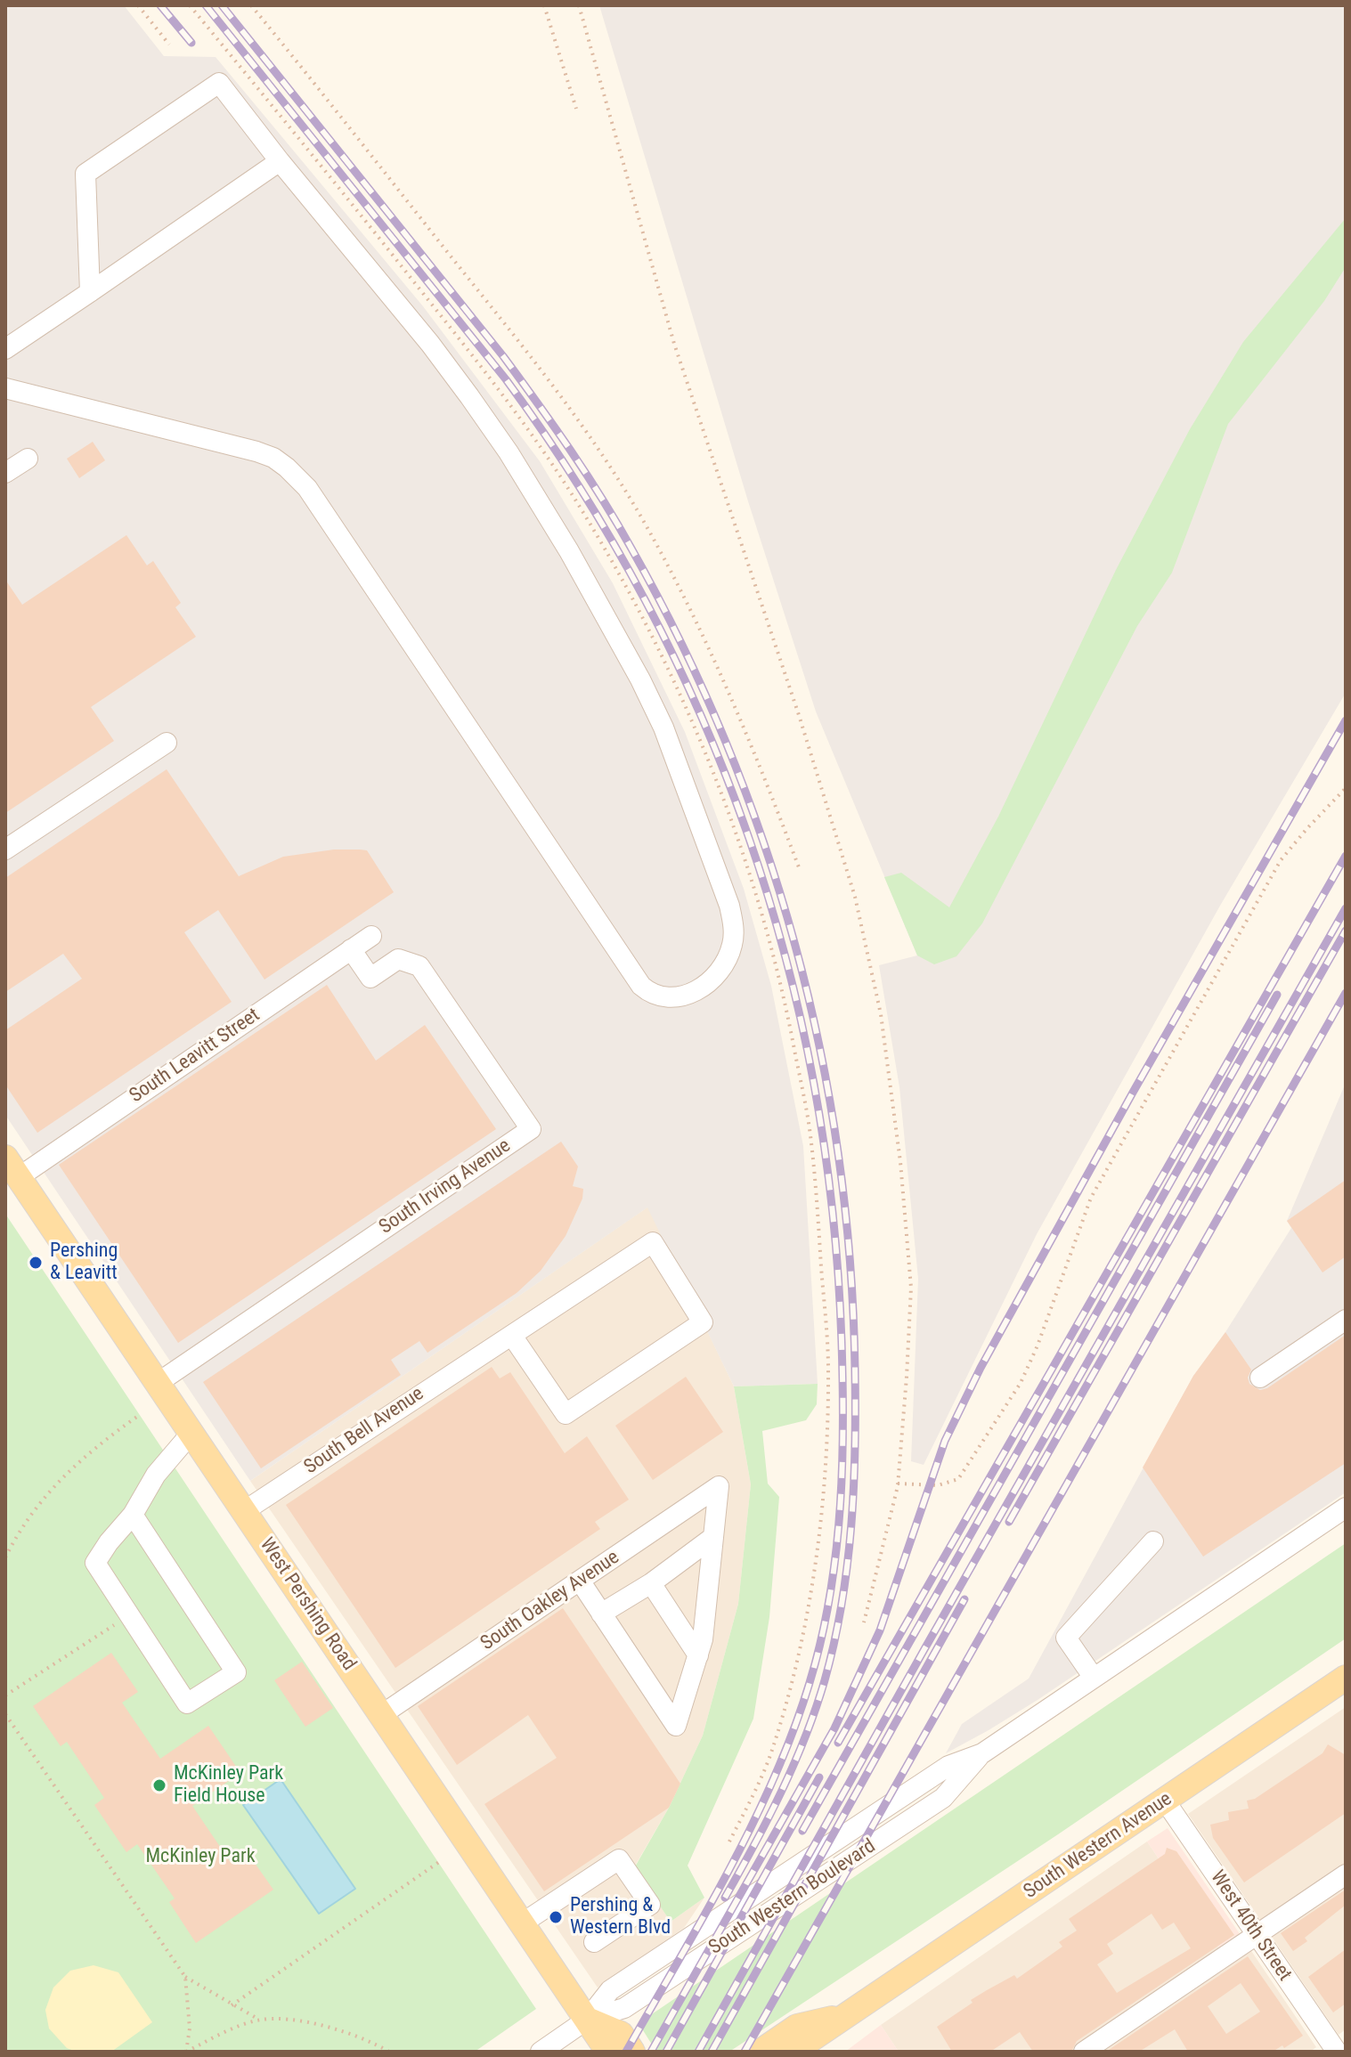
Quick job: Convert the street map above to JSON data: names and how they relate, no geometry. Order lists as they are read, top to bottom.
{
  "streets": {
    "main road": ["West Pershing Road", "South Western Avenue"],
    "street": [
      "South Leavitt Street",
      "South Irving Avenue",
      "South Bell Avenue",
      "South Oakley Avenue",
      "South Western Boulevard",
      "West 40th Street"
    ]
  },
  "crossings": [
    ["South Leavitt Street", "South Irving Avenue"],
    ["South Leavitt Street", "West Pershing Road"],
    ["South Irving Avenue", "West Pershing Road"],
    ["South Bell Avenue", "West Pershing Road"],
    ["South Oakley Avenue", "West Pershing Road"],
    ["West Pershing Road", "South Western Boulevard"],
    ["South Western Avenue", "West 40th Street"]
  ],
  "parks": ["McKinley Park"],
  "places": ["Pershing & Leavitt", "McKinley Park Field House", "Pershing & Western Blvd"]
}
